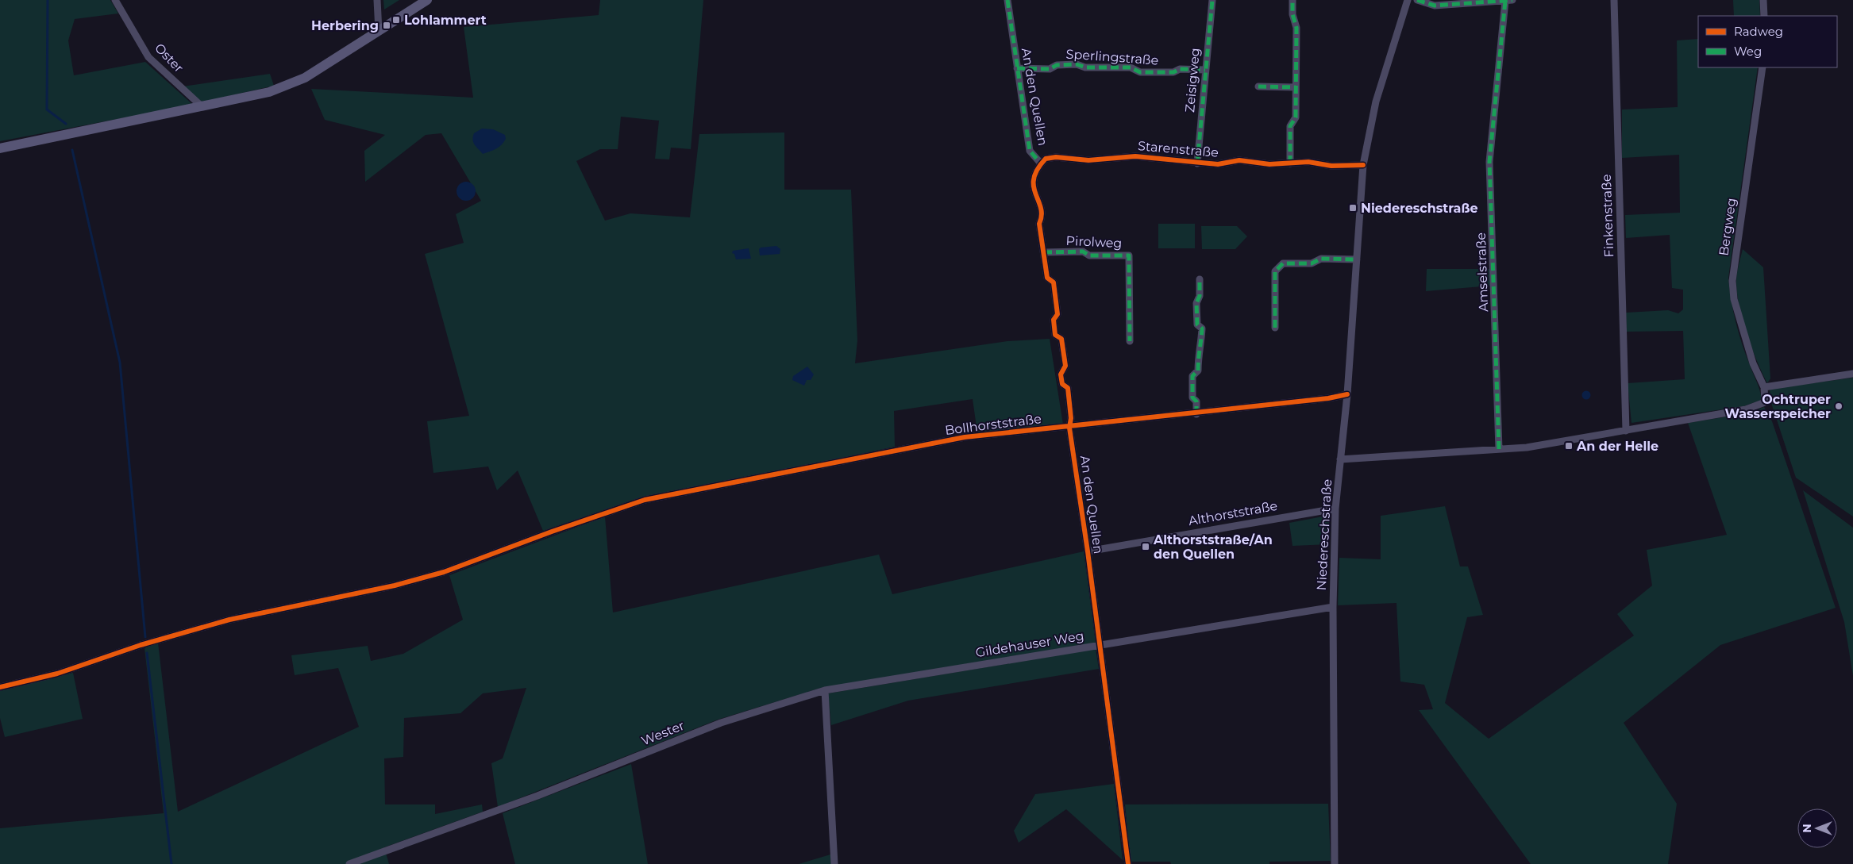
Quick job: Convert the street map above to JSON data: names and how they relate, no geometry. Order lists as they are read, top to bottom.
{
  "streets": {
    "street": [
      "Sperlingstraße",
      "Oster",
      "Zeisigweg",
      "An den Quellen",
      "Starenstraße",
      "Finkenstraße",
      "Bergweg",
      "Pirolweg",
      "Amselstraße",
      "Bollhorststraße",
      "Althorststraße",
      "Niedereschstraße",
      "Gildehauser Weg",
      "Wester"
    ]
  },
  "crossings": [
    ["Sperlingstraße", "Zeisigweg"],
    ["Sperlingstraße", "An den Quellen"],
    ["Zeisigweg", "Starenstraße"],
    ["An den Quellen", "Starenstraße"],
    ["An den Quellen", "Pirolweg"],
    ["An den Quellen", "Bollhorststraße"],
    ["An den Quellen", "Althorststraße"],
    ["An den Quellen", "Gildehauser Weg"],
    ["Starenstraße", "Niedereschstraße"],
    ["Bollhorststraße", "Niedereschstraße"],
    ["Althorststraße", "Niedereschstraße"],
    ["Niedereschstraße", "Gildehauser Weg"],
    ["Gildehauser Weg", "Wester"]
  ],
  "places": {
    "transit": [
      "Lohlammert",
      "Herbering",
      "Niedereschstraße",
      "An der Helle",
      "Althorststraße/An den Quellen"
    ],
    "other": ["Ochtruper Wasserspeicher"]
  },
  "legend": ["Radweg", "Weg"],
  "north": "left"
}
